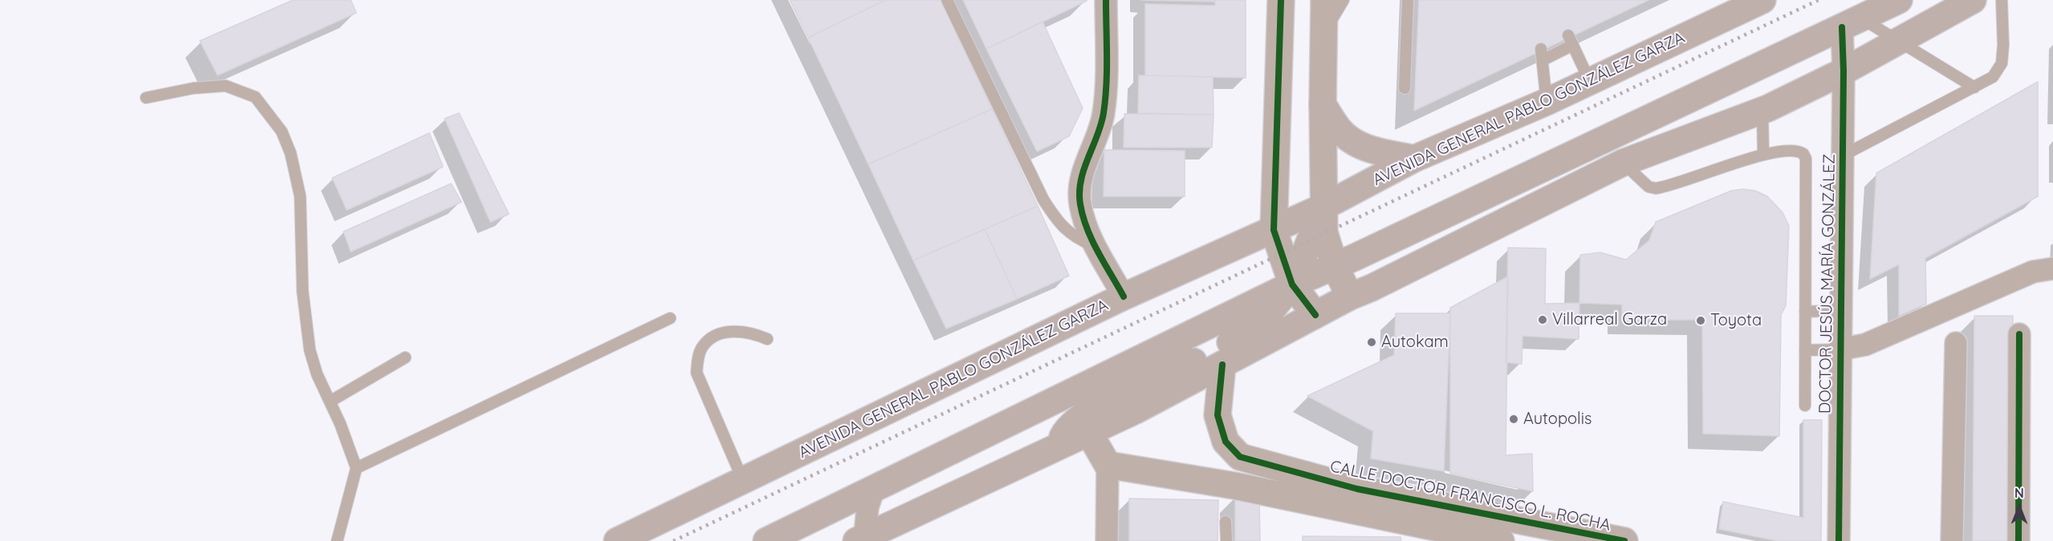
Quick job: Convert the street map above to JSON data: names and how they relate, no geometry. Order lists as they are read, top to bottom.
{
  "streets": {
    "main road": ["AVENIDA GENERAL PABLO GONZÁLEZ GARZA"],
    "street": ["DOCTOR JESÚS MARÍA GONZÁLEZ", "CALLE DOCTOR FRANCISCO L. ROCHA"]
  },
  "places": [
    "Villarreal Garza",
    "Toyota",
    "Autokam",
    "Autopolis"
  ],
  "north": "top"
}
